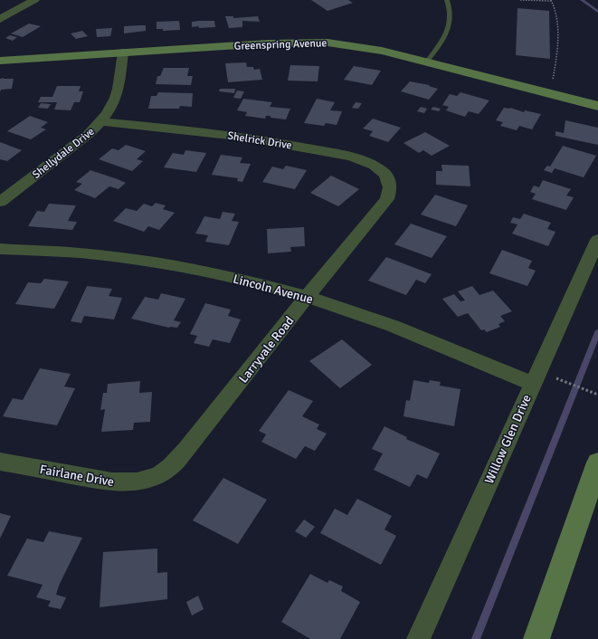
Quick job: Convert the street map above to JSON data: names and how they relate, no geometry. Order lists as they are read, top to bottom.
{
  "streets": {
    "main road": ["Greenspring Avenue"],
    "street": [
      "Shelrick Drive",
      "Shellydale Drive",
      "Lincoln Avenue",
      "Larryvale Road",
      "Willow Glen Drive",
      "Fairlane Drive"
    ]
  },
  "crossings": [
    ["Greenspring Avenue", "Shellydale Drive"],
    ["Shelrick Drive", "Shellydale Drive"],
    ["Shelrick Drive", "Larryvale Road"],
    ["Lincoln Avenue", "Larryvale Road"],
    ["Lincoln Avenue", "Willow Glen Drive"],
    ["Larryvale Road", "Fairlane Drive"]
  ]
}
